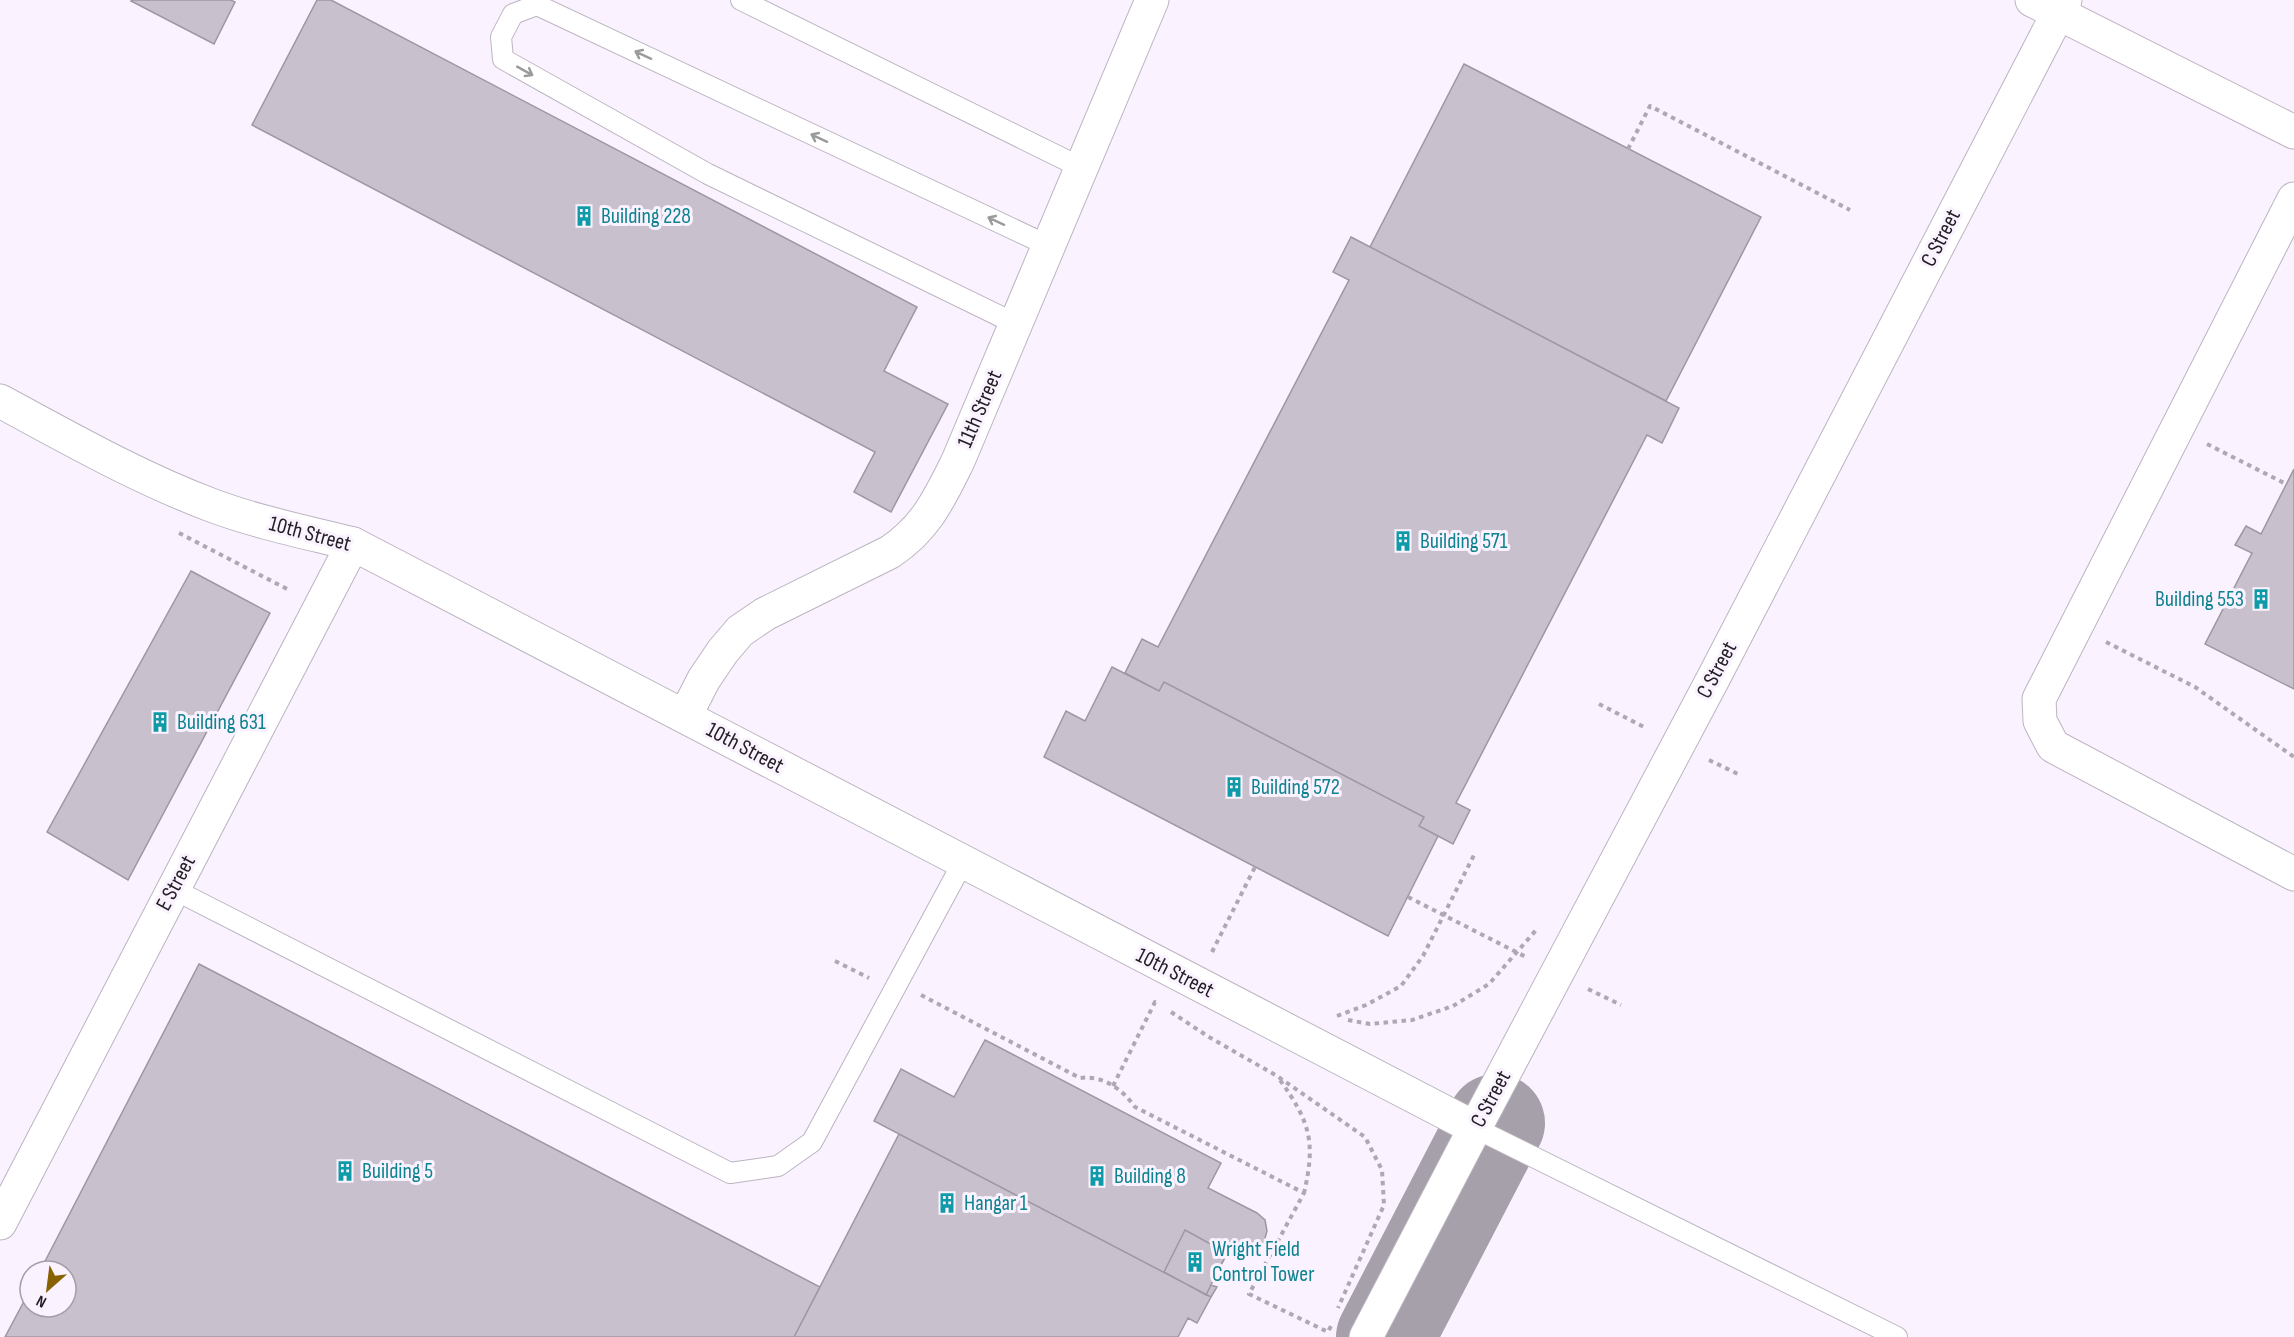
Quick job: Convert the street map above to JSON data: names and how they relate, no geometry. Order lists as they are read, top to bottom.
{
  "streets": {
    "street": [
      "C Street",
      "11th Street",
      "10th Street",
      "E Street"
    ]
  },
  "crossings": [
    ["C Street", "10th Street"],
    ["11th Street", "10th Street"],
    ["10th Street", "E Street"]
  ],
  "places": {
    "building": [
      "Building 228",
      "Building 571",
      "Building 553",
      "Building 631",
      "Building 572",
      "Building 5",
      "Building 8",
      "Hangar 1",
      "Wright Field Control Tower"
    ]
  },
  "north": "bottom left"
}
